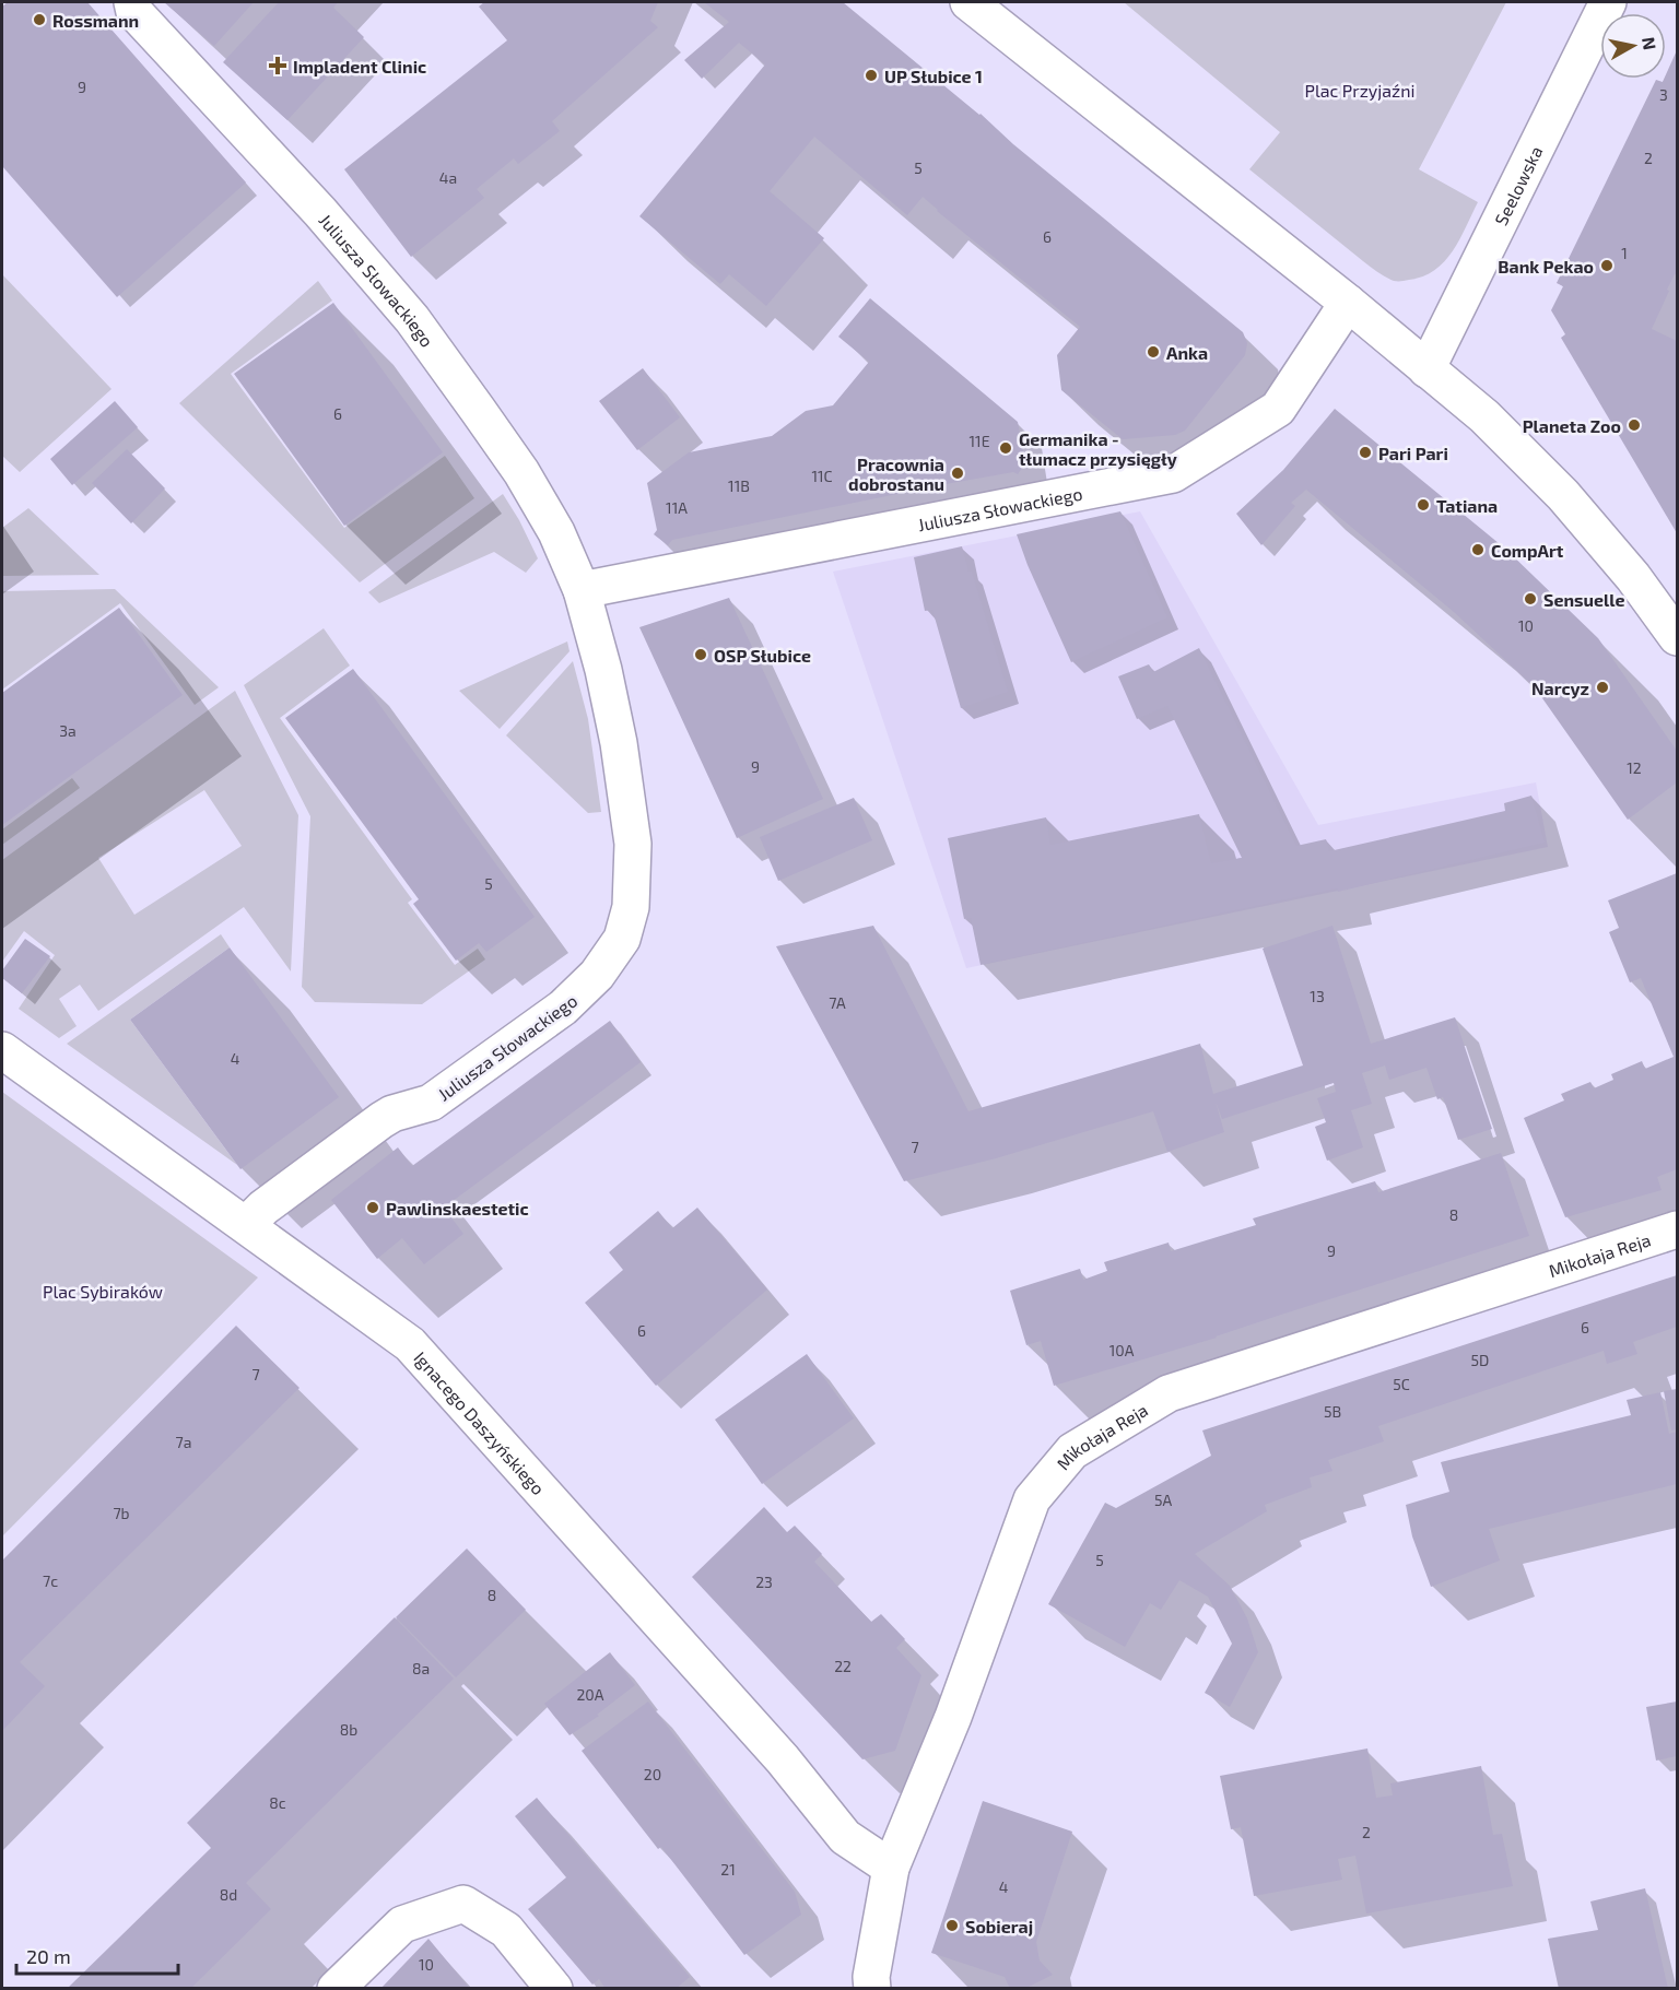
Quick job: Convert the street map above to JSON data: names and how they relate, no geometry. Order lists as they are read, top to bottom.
{
  "streets": {
    "street": [
      "Seelowska",
      "Juliusza Słowackiego",
      "Mikołaja Reja",
      "Ignacego Daszyńskiego"
    ]
  },
  "crossings": [
    ["Juliusza Słowackiego", "Ignacego Daszyńskiego"],
    ["Mikołaja Reja", "Ignacego Daszyńskiego"]
  ],
  "parks": ["Plac Przyjaźni", "Plac Sybiraków"],
  "places": {
    "other": [
      "Rossmann",
      "UP Słubice 1",
      "Bank Pekao",
      "Anka",
      "Planeta Zoo",
      "Germanika - tłumacz przysięgły",
      "Pari Pari",
      "Pracownia dobrostanu",
      "Tatiana",
      "CompArt",
      "Sensuelle",
      "OSP Słubice",
      "Narcyz",
      "Pawlinskaestetic",
      "Sobieraj"
    ],
    "health": ["Impladent Clinic"]
  },
  "house_numbers": [
    "9",
    "3",
    "2",
    "5",
    "4a",
    "6",
    "1",
    "6",
    "11E",
    "11C",
    "11B",
    "11A",
    "10",
    "3a",
    "9",
    "12",
    "5",
    "13",
    "7A",
    "4",
    "7",
    "8",
    "9",
    "6",
    "6",
    "10A",
    "5D",
    "7",
    "5C",
    "5B",
    "7a",
    "5A",
    "7b",
    "5",
    "7c",
    "23",
    "8",
    "22",
    "8a",
    "20A",
    "8b",
    "20",
    "8c",
    "2",
    "21",
    "4",
    "8d",
    "10"
  ],
  "scale_bar": "20 m",
  "north": "right"
}
